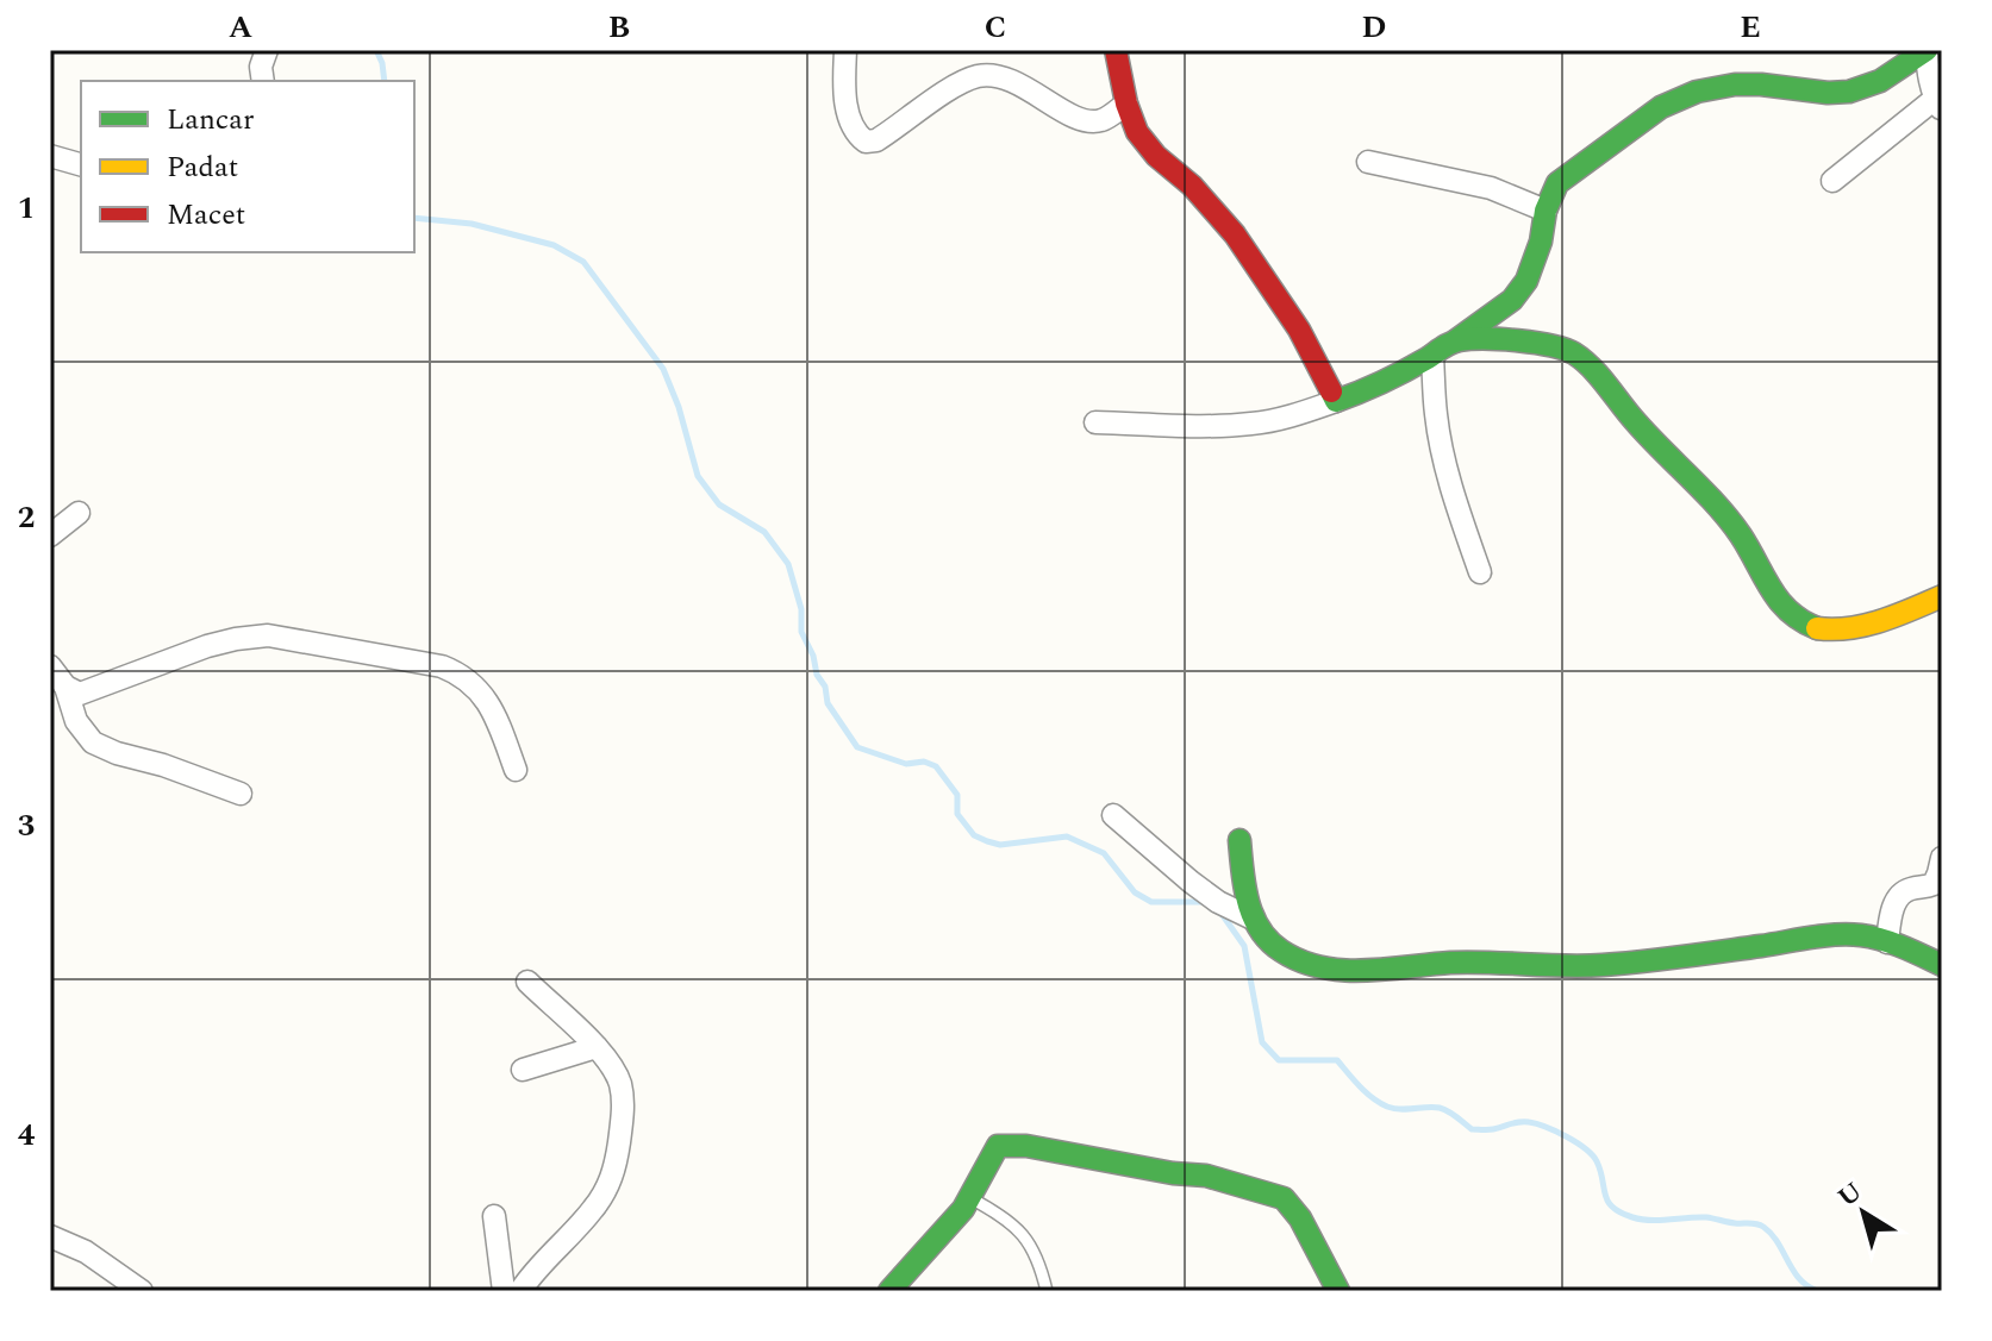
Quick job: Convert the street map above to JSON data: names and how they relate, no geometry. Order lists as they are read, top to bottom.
{
  "legend": ["Lancar", "Padat", "Macet"],
  "north": "top left",
  "grid": {
    "columns": [
      "A",
      "B",
      "C",
      "D",
      "E"
    ],
    "rows": [
      "1",
      "2",
      "3",
      "4"
    ]
  }
}
